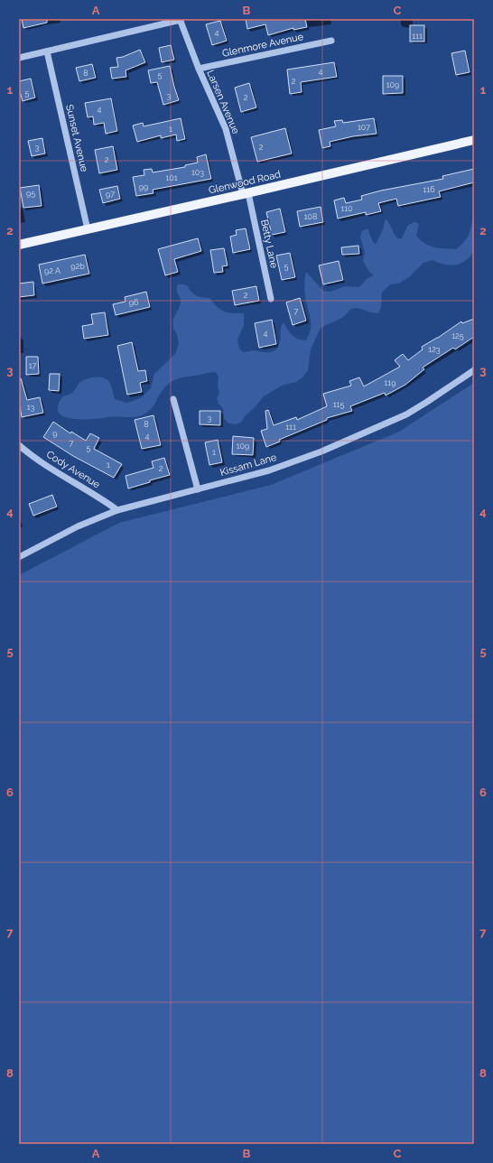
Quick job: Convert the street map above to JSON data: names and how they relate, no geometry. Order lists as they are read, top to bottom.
{
  "streets": {
    "main road": ["Glenwood Road"],
    "street": [
      "Glenmore Avenue",
      "Larsen Avenue",
      "Sunset Avenue",
      "Betty Lane",
      "Kissam Lane",
      "Cody Avenue"
    ]
  },
  "crossings": [
    ["Glenmore Avenue", "Larsen Avenue"],
    ["Larsen Avenue", "Glenwood Road"],
    ["Larsen Avenue", "Betty Lane"],
    ["Sunset Avenue", "Glenwood Road"],
    ["Glenwood Road", "Betty Lane"],
    ["Kissam Lane", "Cody Avenue"]
  ],
  "house_numbers": [
    "4",
    "111",
    "4",
    "8",
    "5",
    "2",
    "109",
    "5",
    "3",
    "2",
    "4",
    "107",
    "1",
    "3",
    "2",
    "2",
    "103",
    "101",
    "99",
    "116",
    "95",
    "97",
    "110",
    "108",
    "92b",
    "5",
    "92 A",
    "2",
    "96",
    "7",
    "4",
    "125",
    "123",
    "17",
    "119",
    "115",
    "13",
    "3",
    "8",
    "111",
    "9",
    "4",
    "7",
    "109",
    "5",
    "1",
    "1",
    "2"
  ],
  "grid": {
    "columns": ["A", "B", "C"],
    "rows": [
      "1",
      "2",
      "3",
      "4",
      "5",
      "6",
      "7",
      "8"
    ]
  }
}
